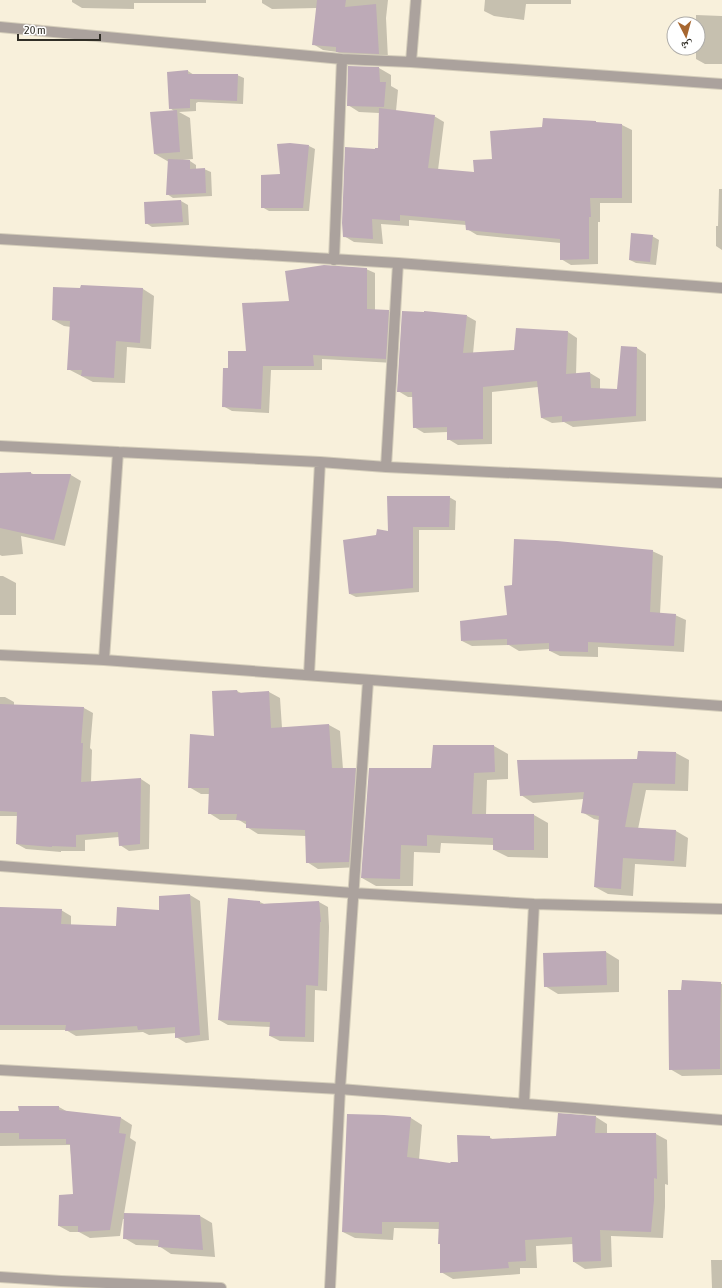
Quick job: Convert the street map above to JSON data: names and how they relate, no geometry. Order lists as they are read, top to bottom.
{
  "scale_bar": "20 m",
  "north": "bottom"
}
